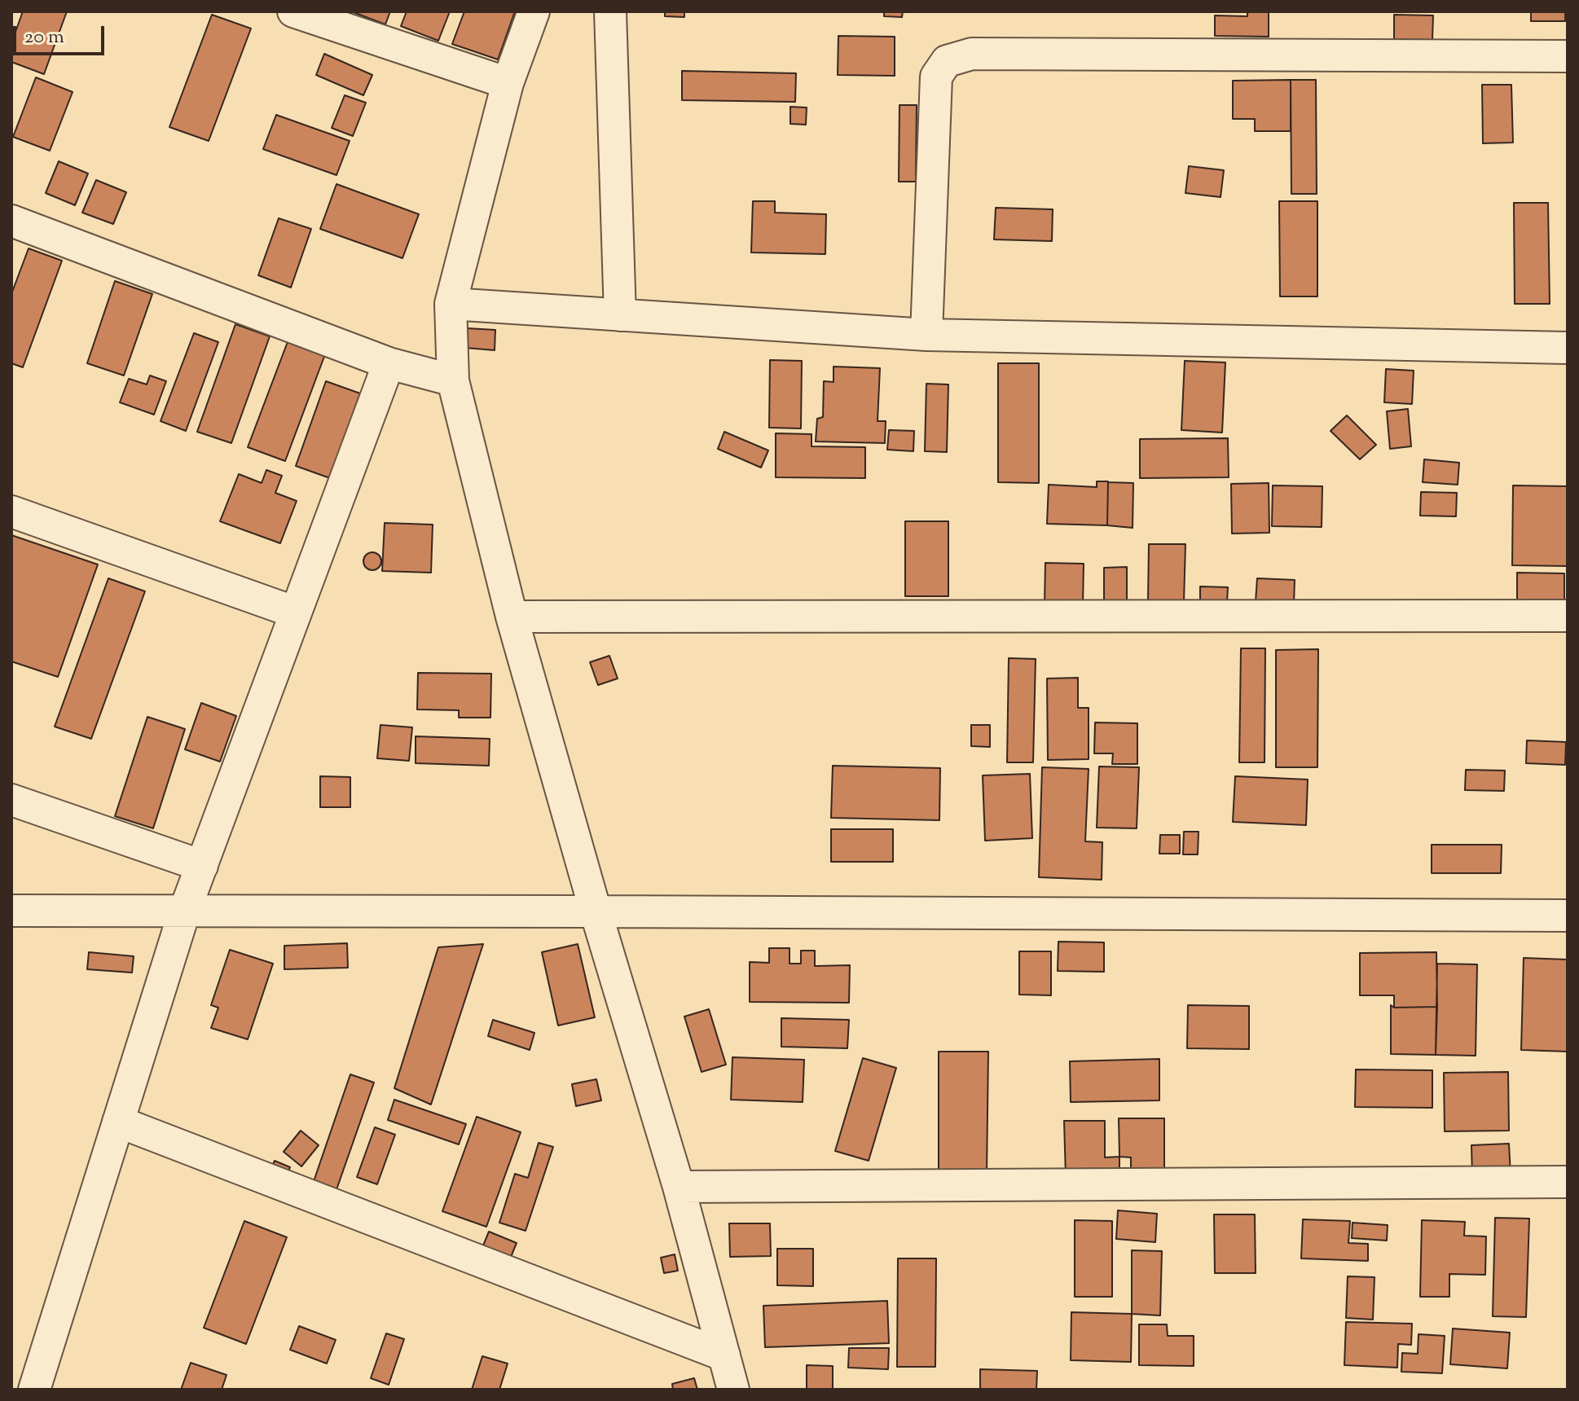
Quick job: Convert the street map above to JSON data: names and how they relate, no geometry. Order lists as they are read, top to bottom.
{
  "scale_bar": "20 m"
}
